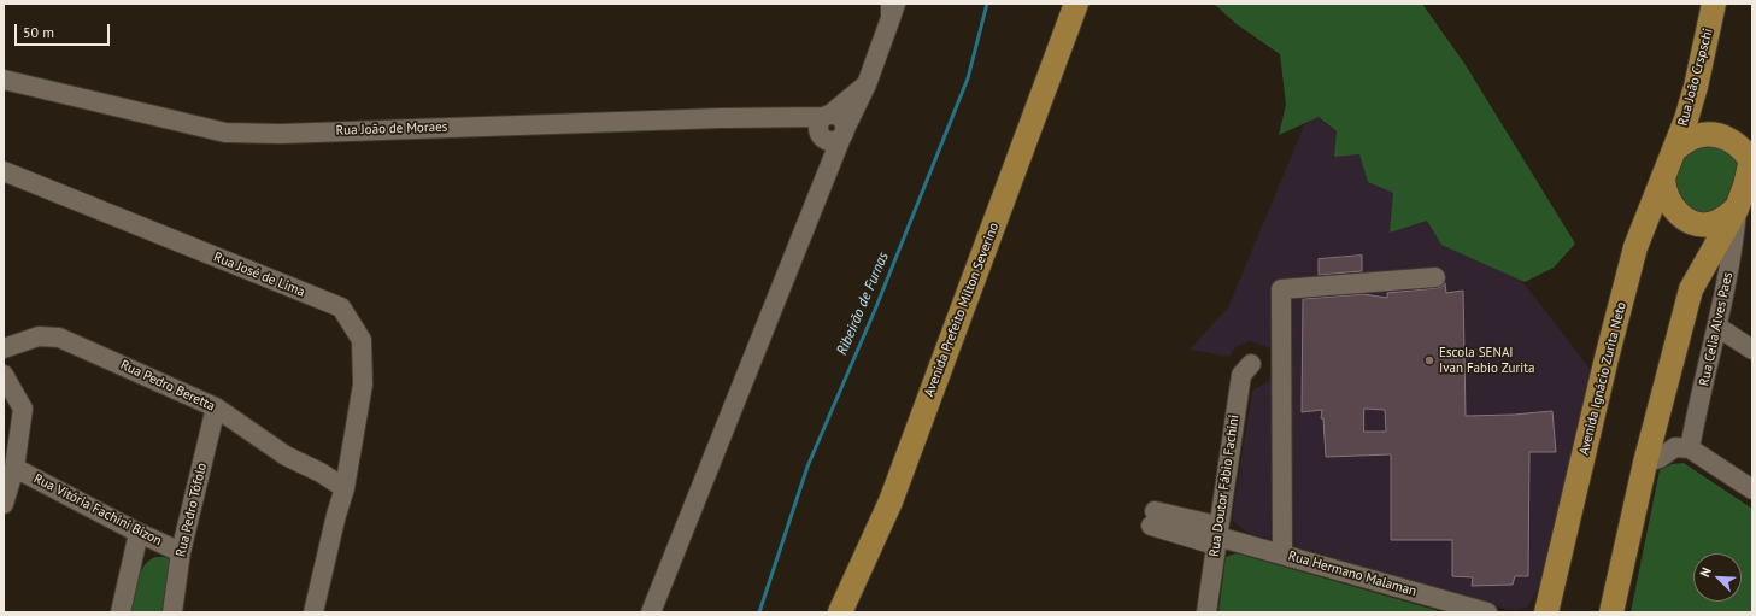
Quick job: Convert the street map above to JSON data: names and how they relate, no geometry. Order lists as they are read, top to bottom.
{
  "streets": {
    "main road": ["Rua João Crspschi", "Avenida Prefeito Milton Severino", "Avenida Ignácio Zurita Neto"],
    "street": [
      "Rua João de Moraes",
      "Rua José de Lima",
      "Rua Celia Alves Paes",
      "Rua Pedro Beretta",
      "Rua Doutor Fábio Fachini",
      "Rua Vitória Fachini Bizon",
      "Rua Pedro Tófolo",
      "Rua Hermano Malaman"
    ]
  },
  "crossings": [
    ["Rua João Crspschi", "Rua Celia Alves Paes"],
    ["Rua João Crspschi", "Avenida Ignácio Zurita Neto"],
    ["Rua José de Lima", "Rua Pedro Beretta"],
    ["Rua Celia Alves Paes", "Avenida Ignácio Zurita Neto"],
    ["Rua Pedro Beretta", "Rua Pedro Tófolo"],
    ["Rua Doutor Fábio Fachini", "Rua Hermano Malaman"],
    ["Rua Vitória Fachini Bizon", "Rua Pedro Tófolo"]
  ],
  "water": ["Ribeirão de Furnas"],
  "places": ["Escola SENAI Ivan Fabio Zurita"],
  "scale_bar": "50 m",
  "north": "top left"
}
